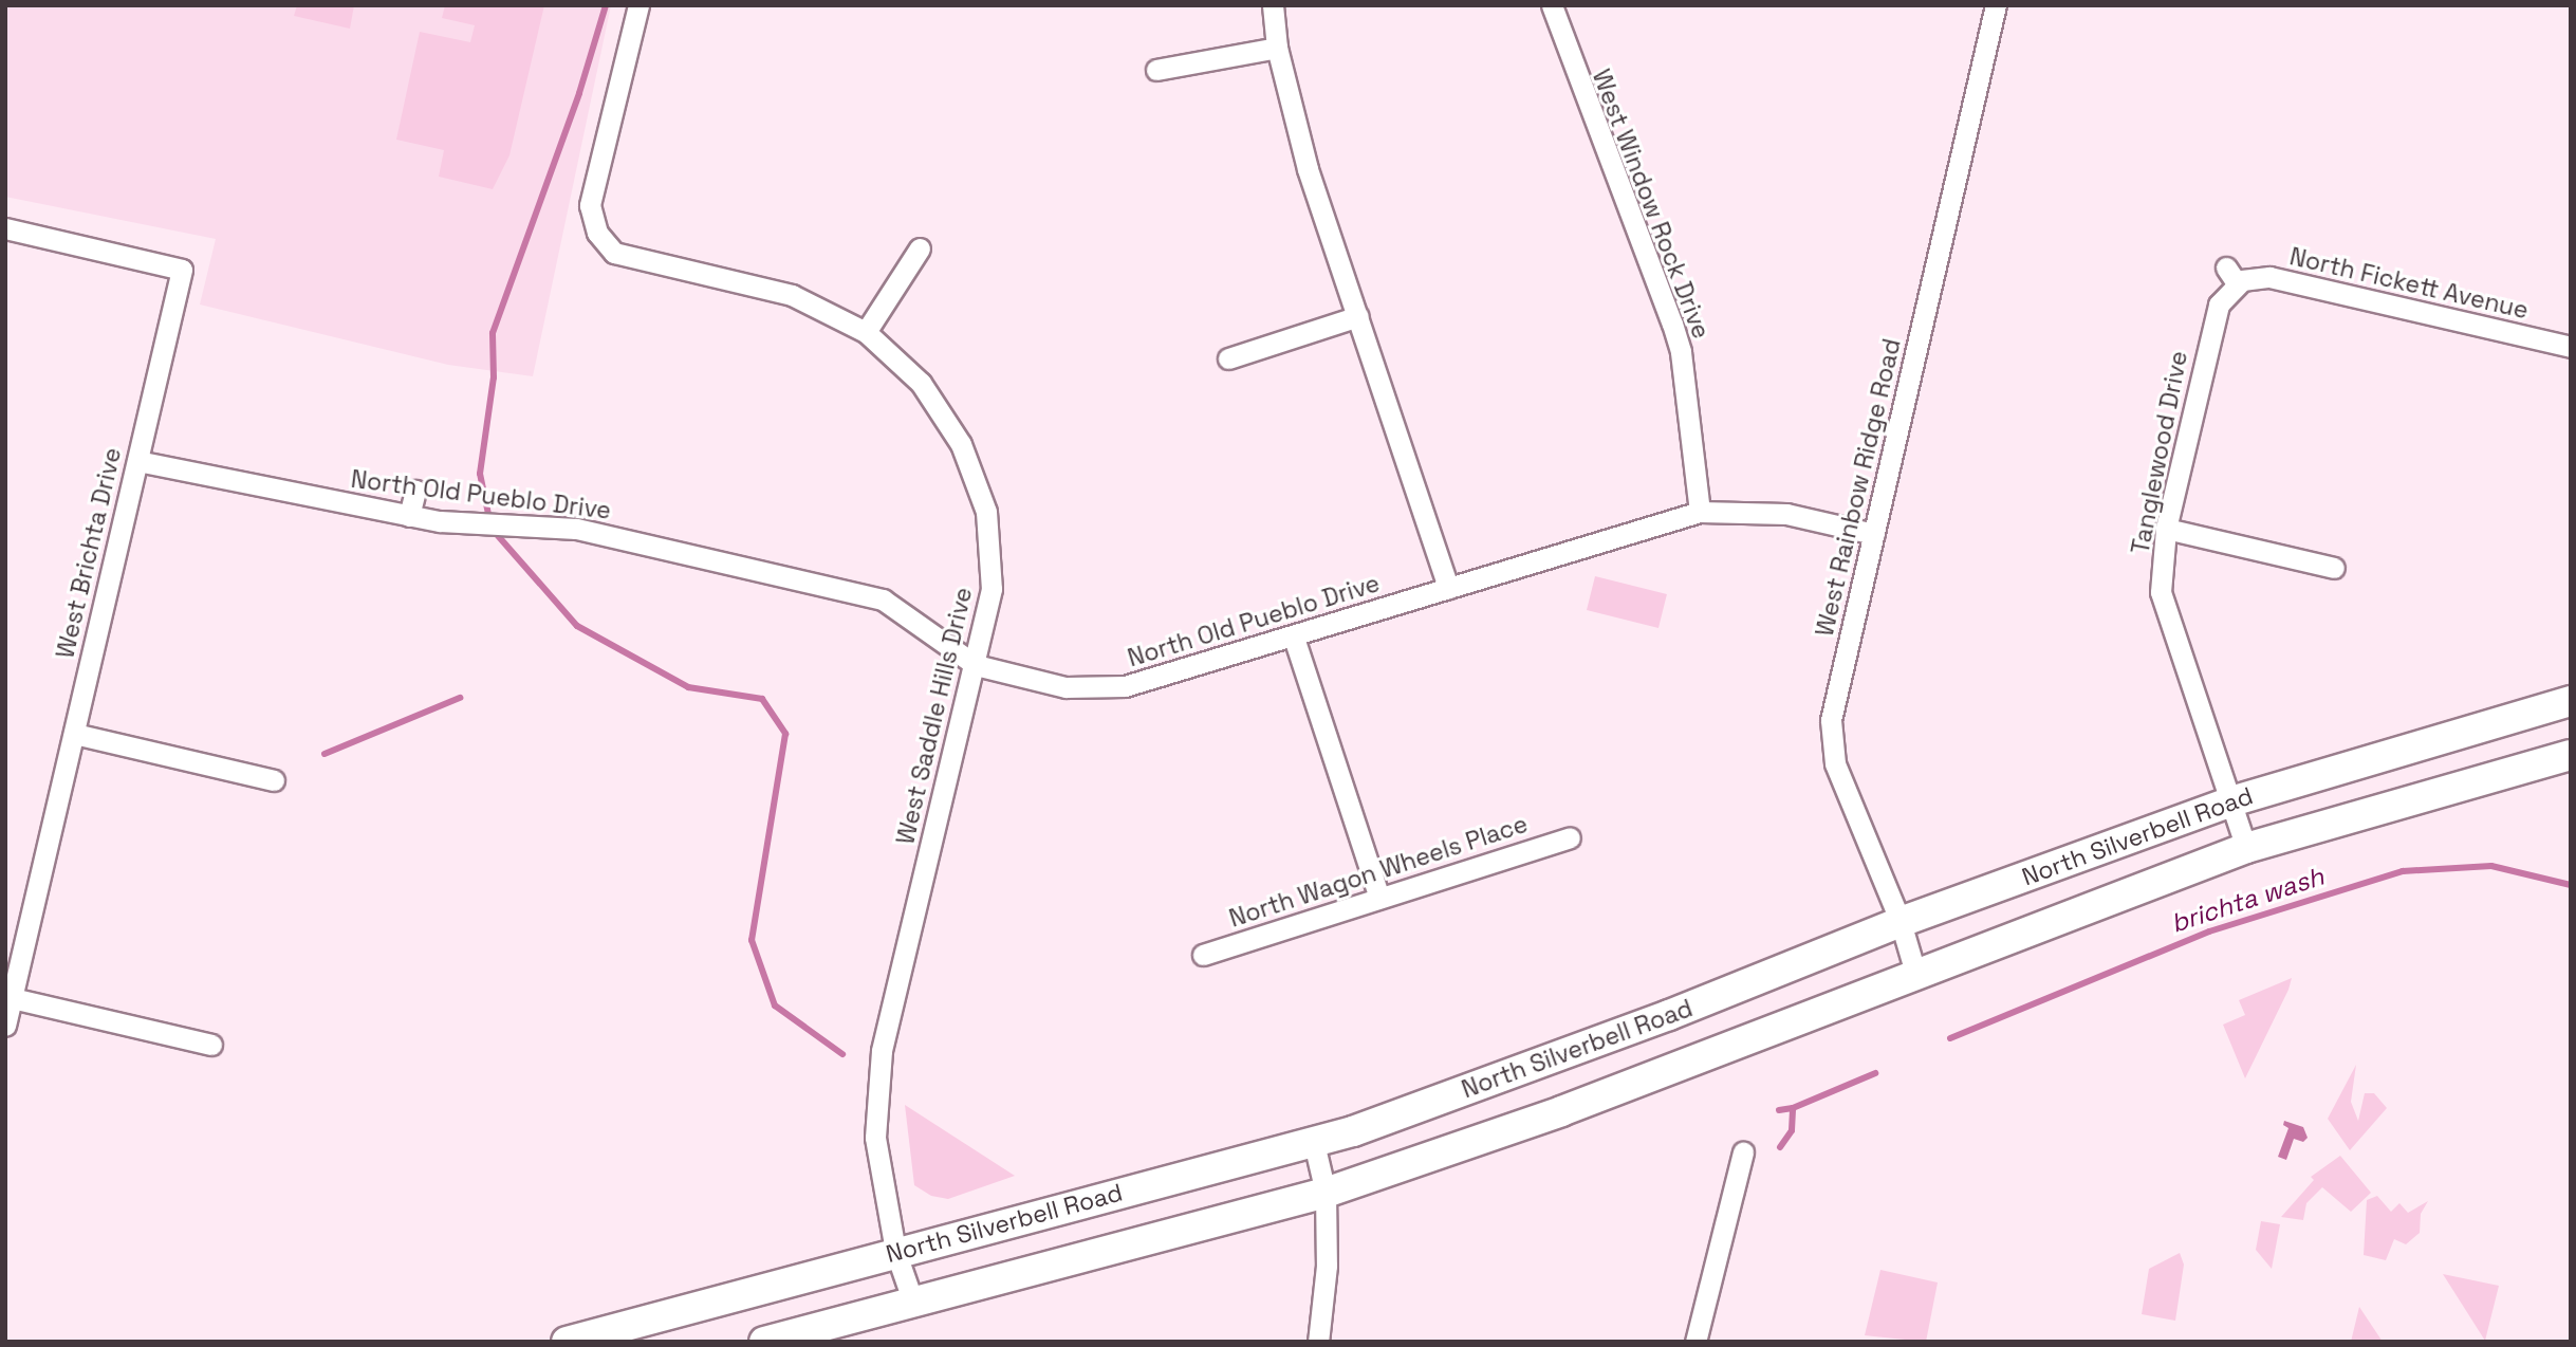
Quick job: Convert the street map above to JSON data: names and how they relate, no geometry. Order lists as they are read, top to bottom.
{
  "streets": {
    "main road": ["North Silverbell Road"],
    "street": [
      "West Window Rock Drive",
      "North Fickett Avenue",
      "Tanglewood Drive",
      "West Rainbow Ridge Road",
      "North Old Pueblo Drive",
      "West Brichta Drive",
      "West Saddle Hills Drive",
      "North Wagon Wheels Place"
    ]
  },
  "crossings": [
    ["West Window Rock Drive", "North Old Pueblo Drive"],
    ["North Fickett Avenue", "Tanglewood Drive"],
    ["Tanglewood Drive", "North Silverbell Road"],
    ["West Rainbow Ridge Road", "North Old Pueblo Drive"],
    ["West Rainbow Ridge Road", "North Silverbell Road"],
    ["North Old Pueblo Drive", "West Brichta Drive"],
    ["North Old Pueblo Drive", "West Saddle Hills Drive"],
    ["West Saddle Hills Drive", "North Silverbell Road"]
  ],
  "water": ["brichta wash"]
}
